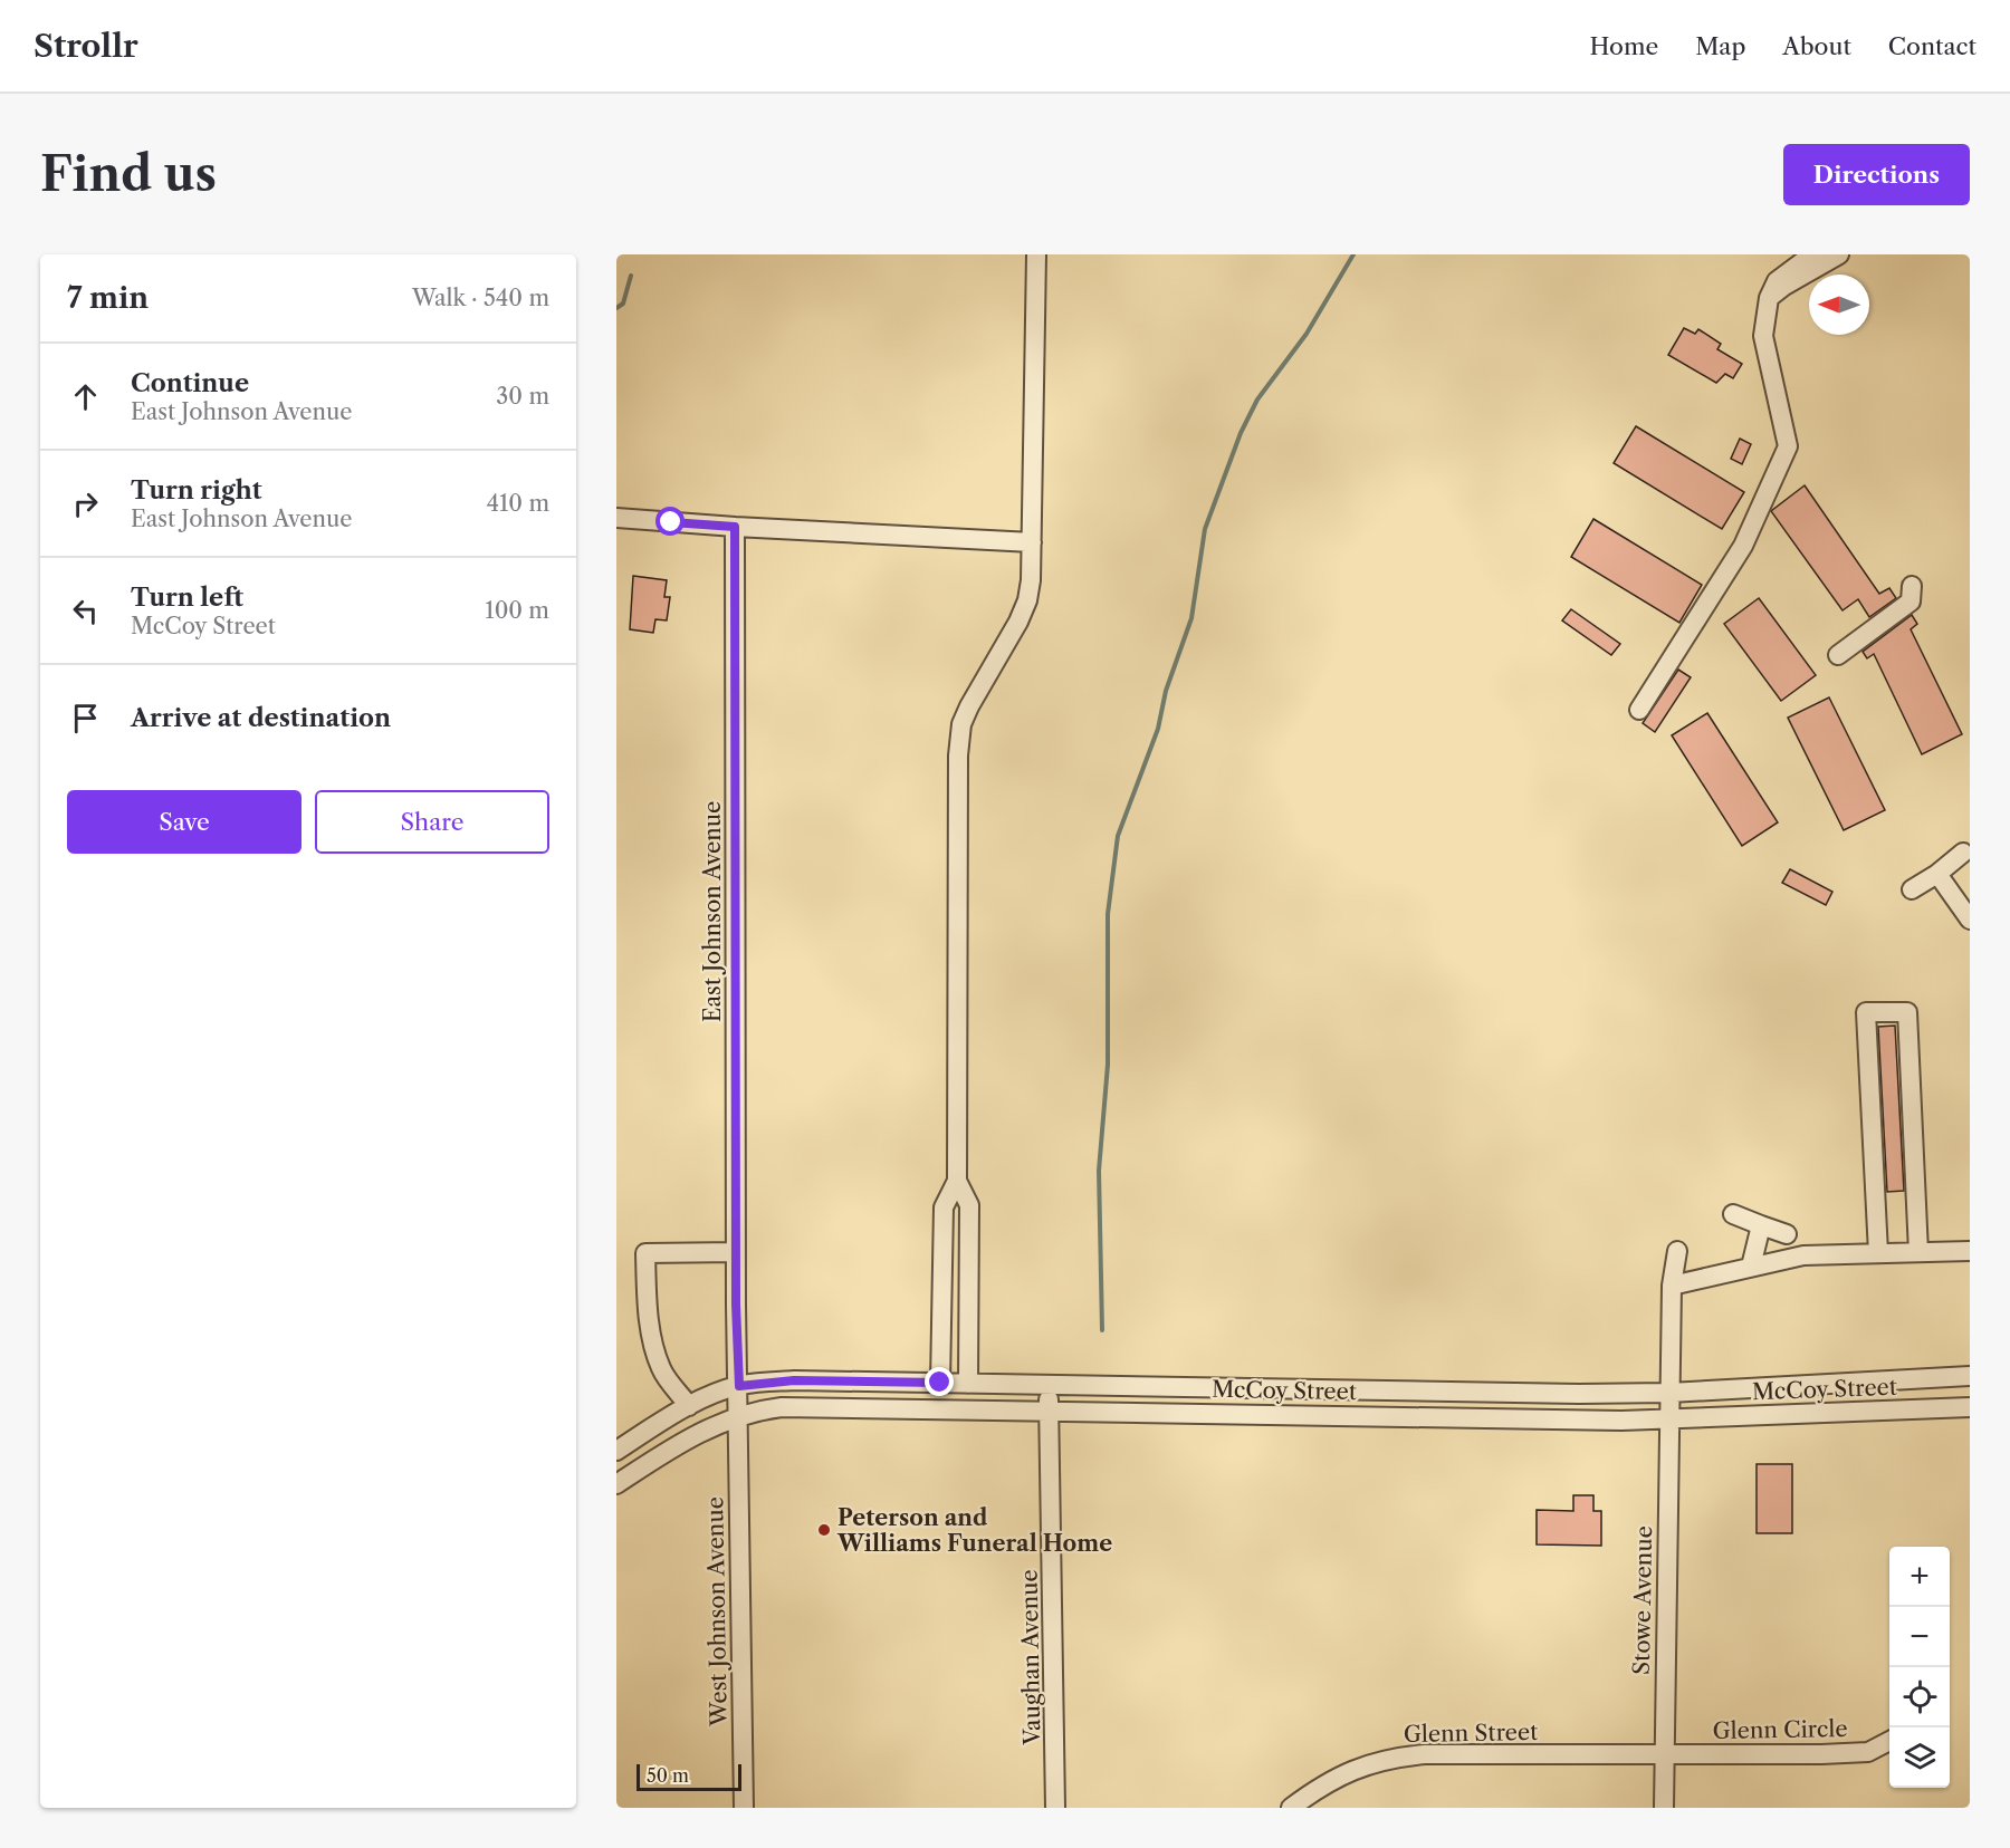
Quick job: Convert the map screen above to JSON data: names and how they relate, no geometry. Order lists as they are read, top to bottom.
{
  "streets": {
    "street": [
      "East Johnson Avenue",
      "McCoy Street",
      "Stowe Avenue",
      "West Johnson Avenue",
      "Vaughan Avenue",
      "Glenn Circle",
      "Glenn Street"
    ]
  },
  "crossings": [
    ["East Johnson Avenue", "McCoy Street"],
    ["East Johnson Avenue", "West Johnson Avenue"],
    ["McCoy Street", "Stowe Avenue"],
    ["McCoy Street", "West Johnson Avenue"],
    ["McCoy Street", "Vaughan Avenue"],
    ["Stowe Avenue", "Glenn Circle"],
    ["Stowe Avenue", "Glenn Street"],
    ["Glenn Circle", "Glenn Street"]
  ],
  "places": ["Peterson and Williams Funeral Home"],
  "scale_bar": "50 m",
  "north": "left",
  "page": {
    "header": "Strollr",
    "nav": [
      "Home",
      "Map",
      "About",
      "Contact"
    ],
    "buttons": [
      "Directions",
      ["Save", "Share"]
    ],
    "title": "Find us",
    "heading": ["7 min", "Walk · 540 m"],
    "list": [
      ["Continue", "East Johnson Avenue", "30 m"],
      ["Turn right", "East Johnson Avenue", "410 m"],
      ["Turn left", "McCoy Street", "100 m"],
      "Arrive at destination"
    ],
    "map_buttons": ["+", "−"],
    "scale": "50 m"
  }
}
